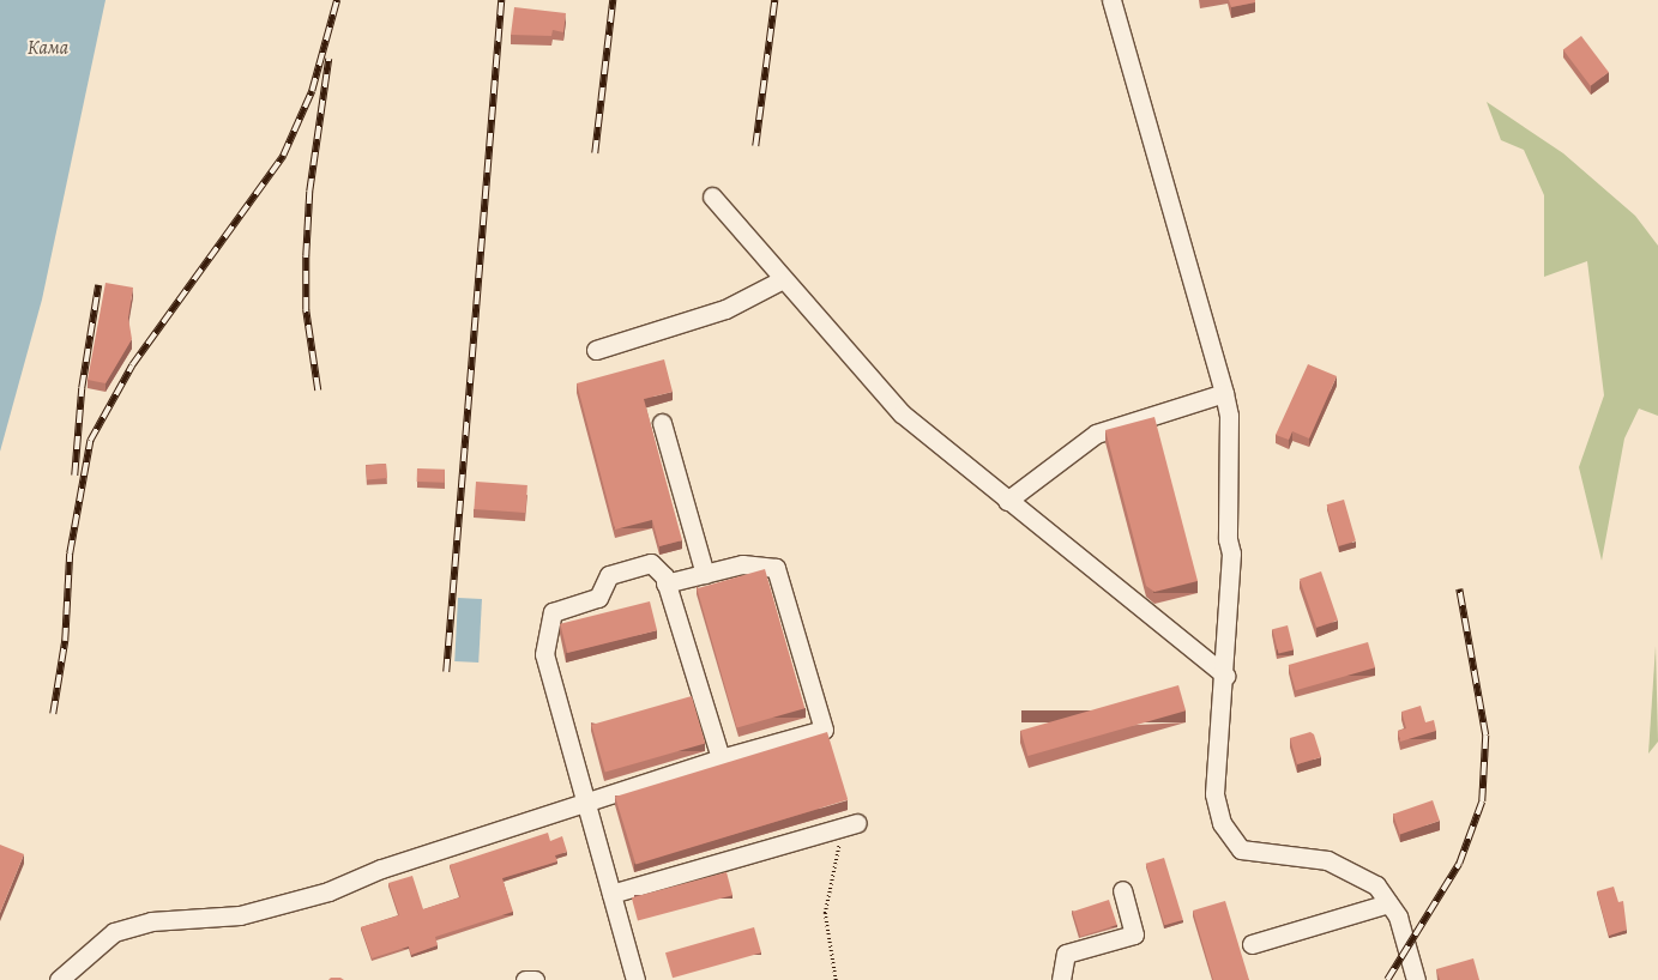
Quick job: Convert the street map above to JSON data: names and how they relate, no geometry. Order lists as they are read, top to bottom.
{
  "water": ["Кама"]
}
